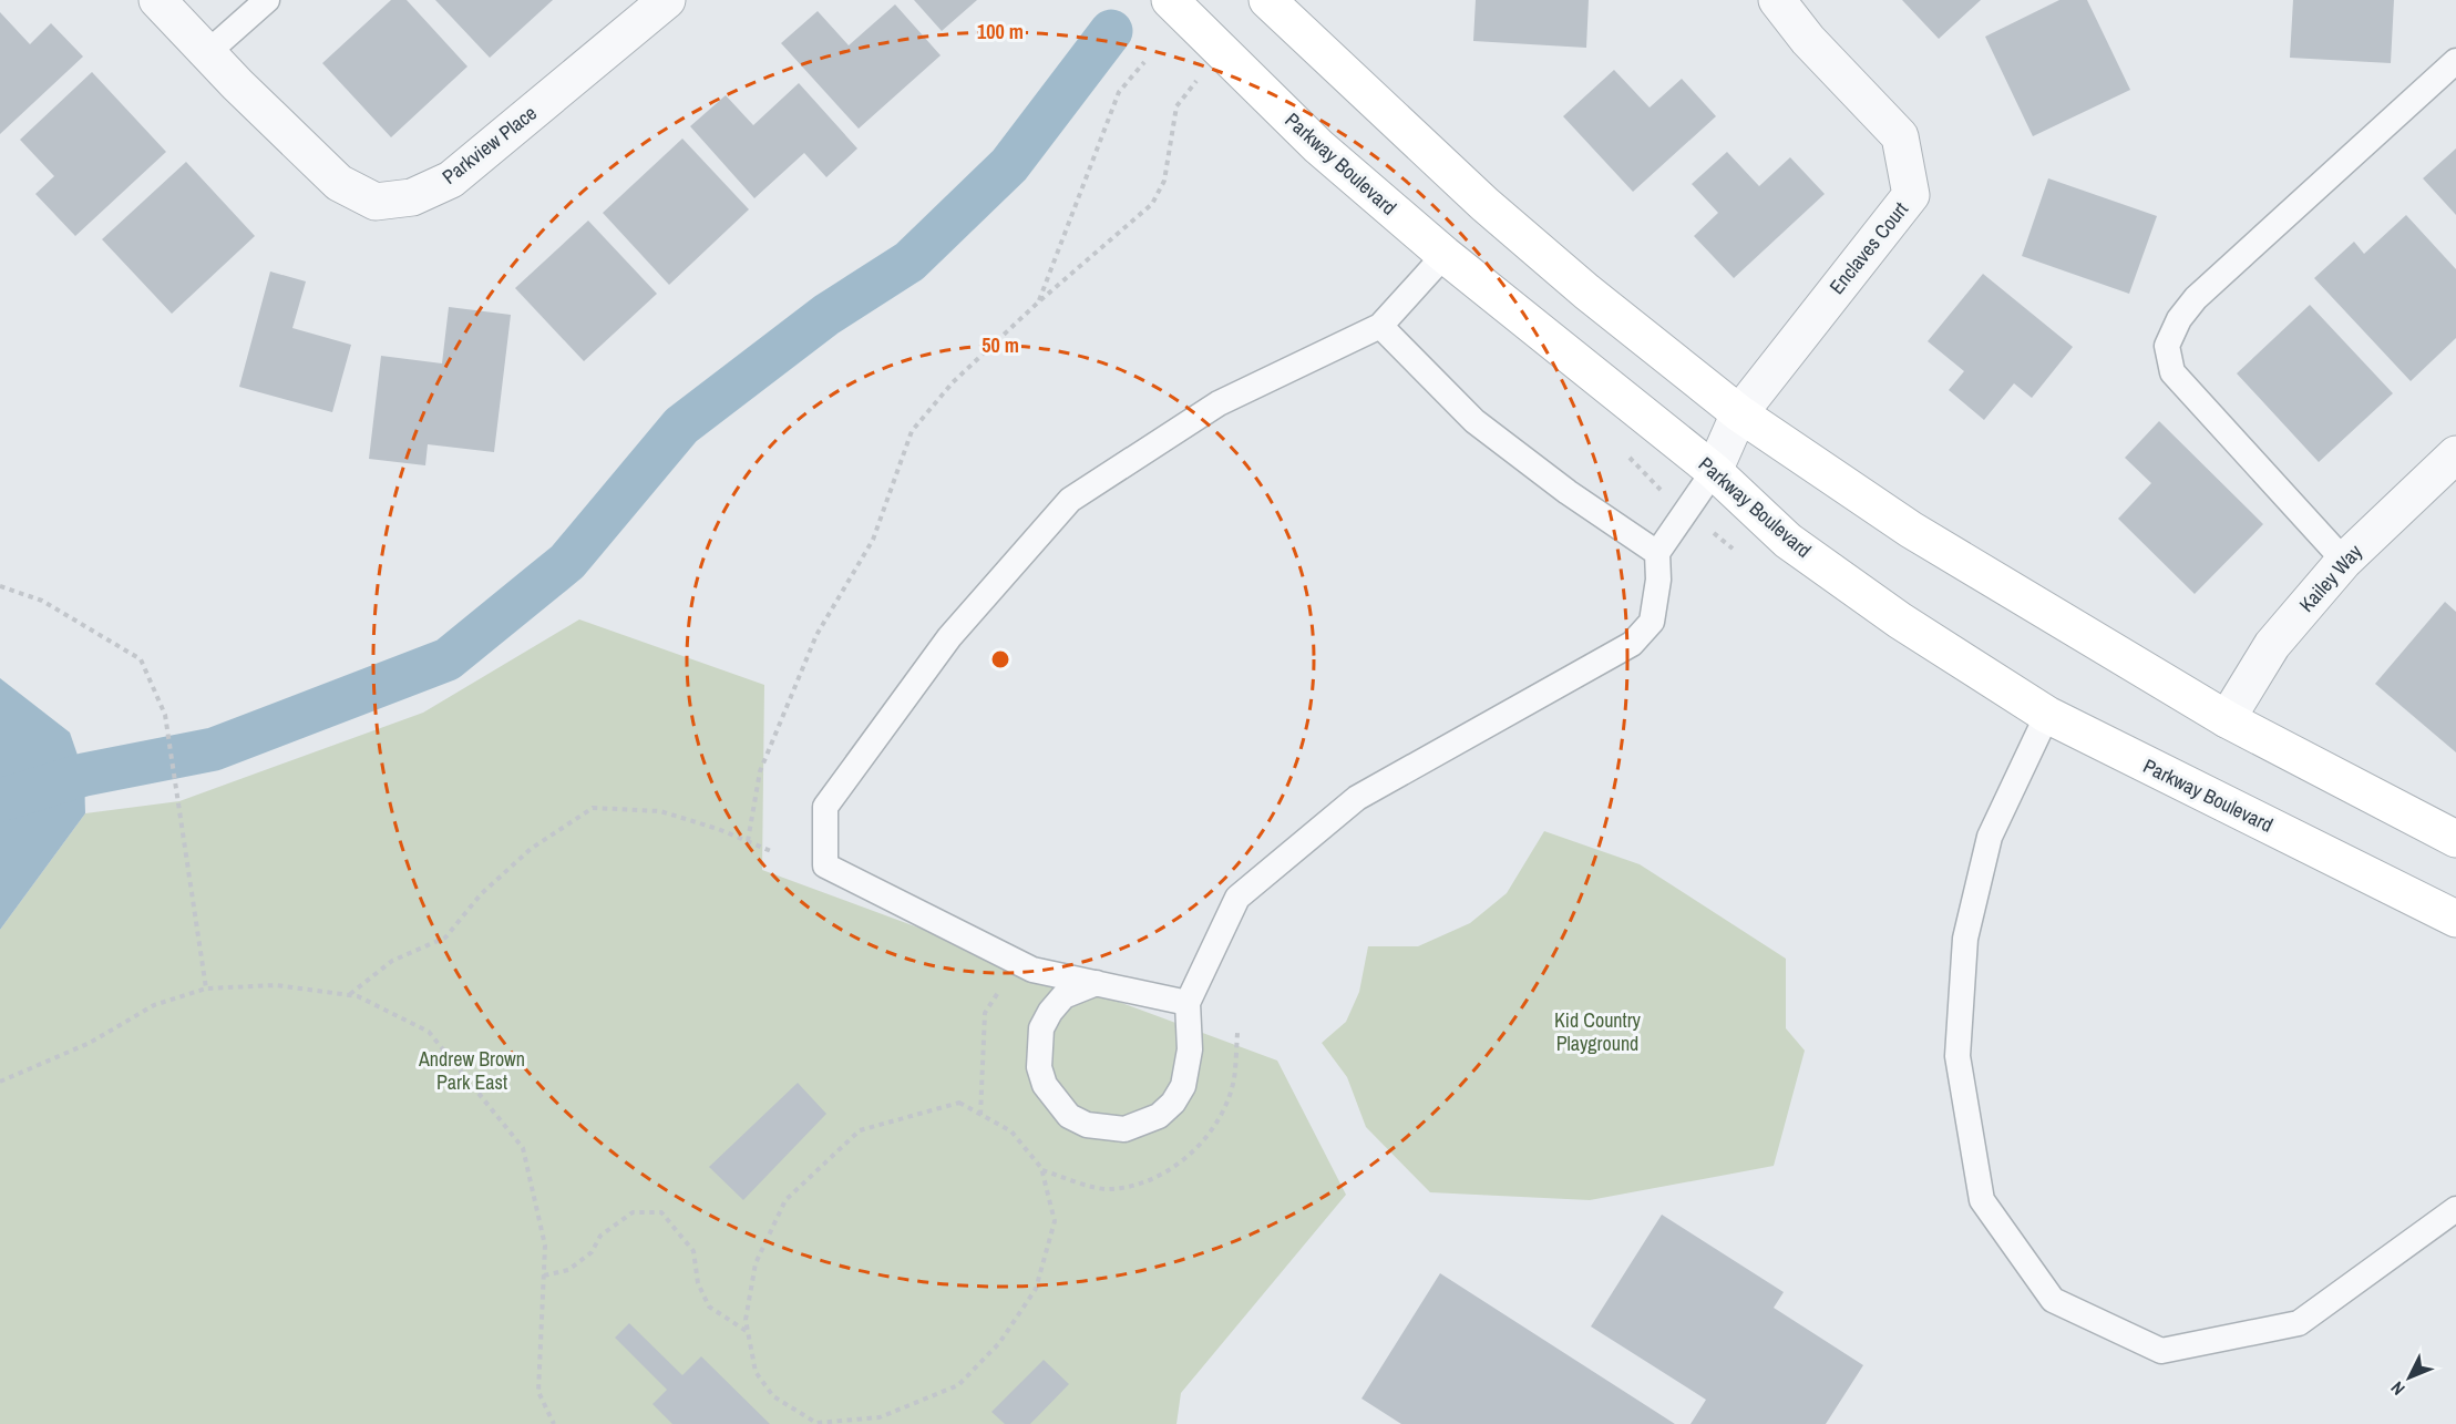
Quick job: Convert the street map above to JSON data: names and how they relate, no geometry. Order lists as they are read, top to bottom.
{
  "streets": {
    "street": [
      "Parkview Place",
      "Parkway Boulevard",
      "Enclaves Court",
      "Kailey Way"
    ]
  },
  "crossings": [
    ["Parkway Boulevard", "Enclaves Court"]
  ],
  "parks": ["Kid Country Playground", "Andrew Brown Park East"],
  "north": "bottom left",
  "rings": ["100 m", "50 m"]
}
